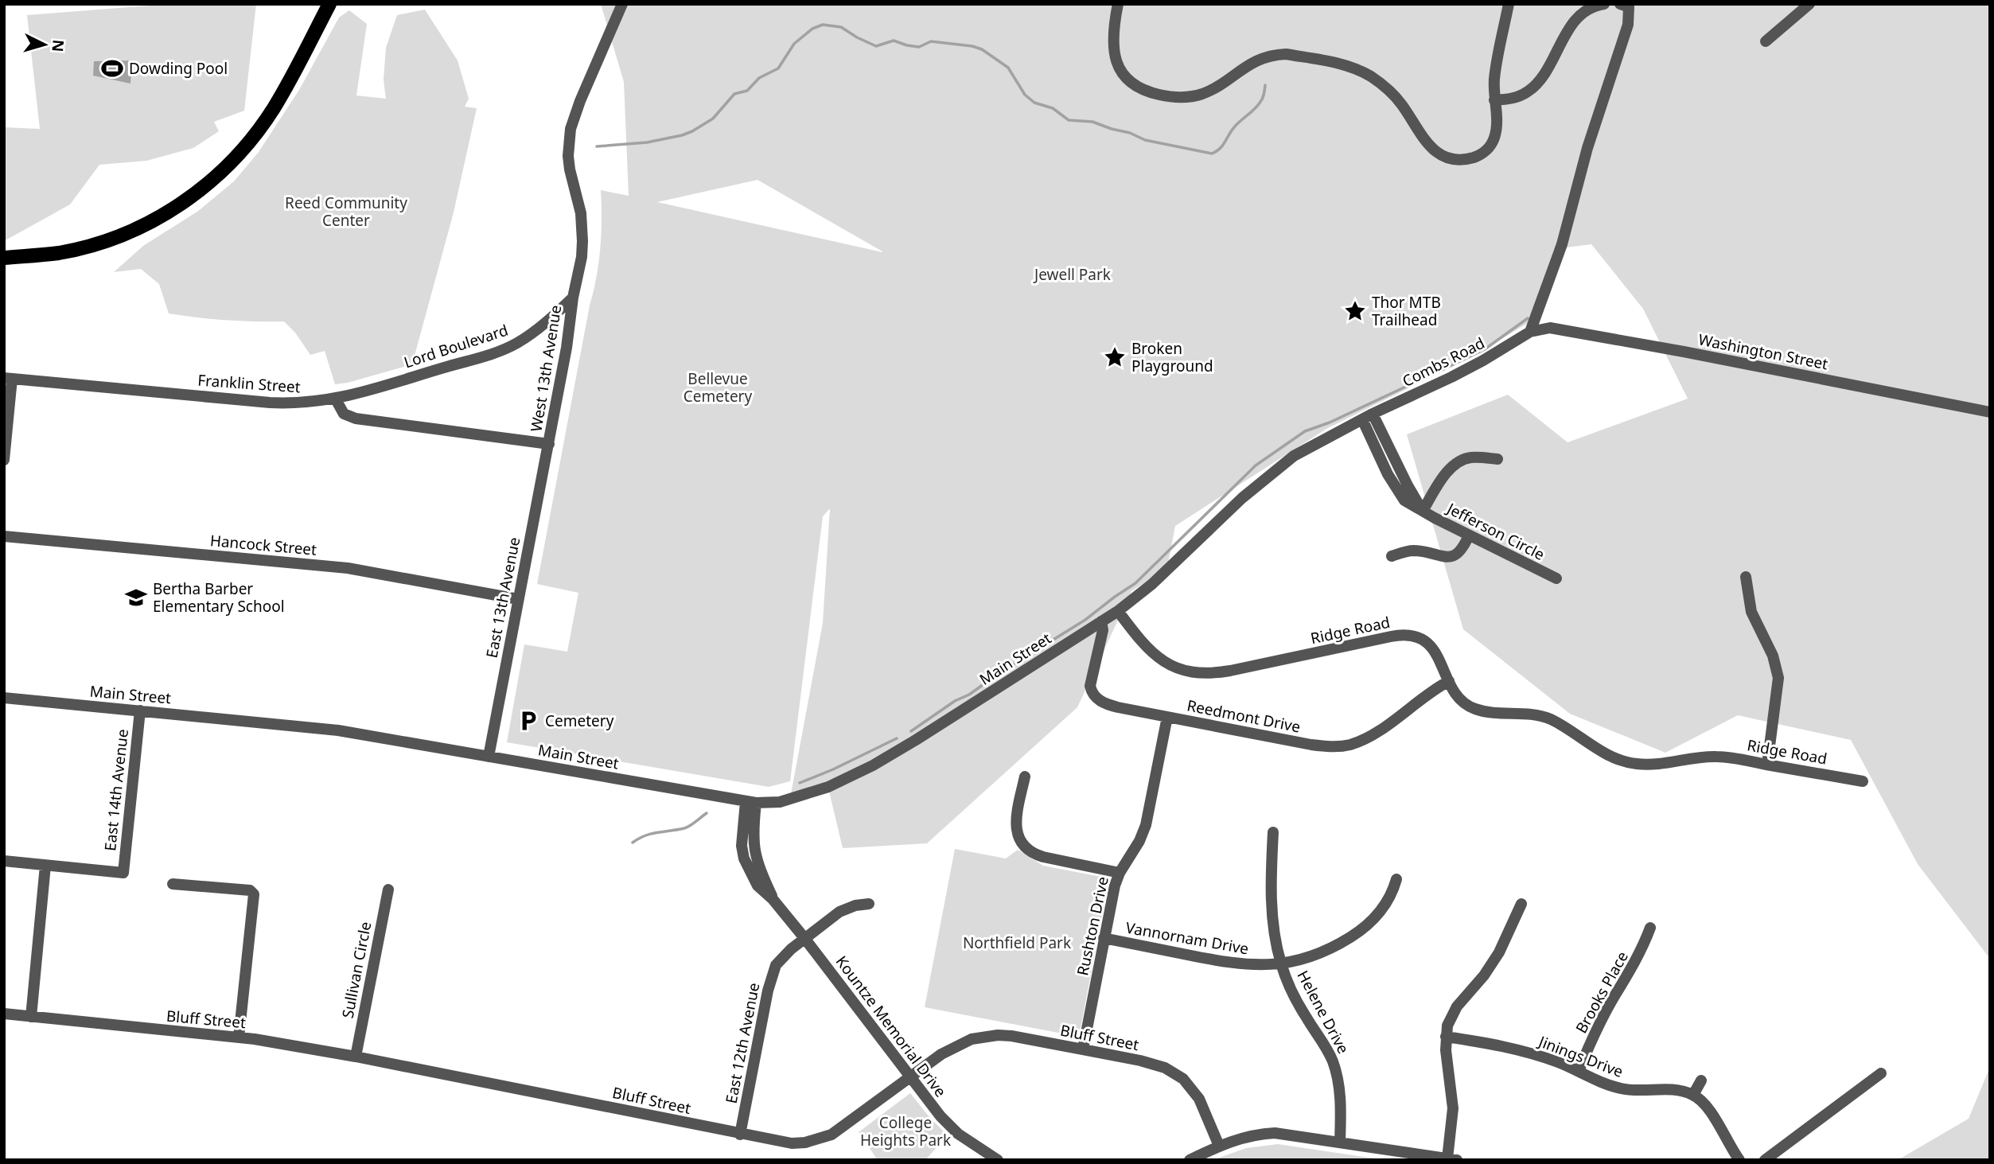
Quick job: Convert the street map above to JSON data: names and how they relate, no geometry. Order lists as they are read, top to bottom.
{
  "streets": {
    "street": [
      "Lord Boulevard",
      "Washington Street",
      "Combs Road",
      "West 13th Avenue",
      "Franklin Street",
      "Jefferson Circle",
      "Hancock Street",
      "East 13th Avenue",
      "Ridge Road",
      "Main Street",
      "Reedmont Drive",
      "East 14th Avenue",
      "Rushton Drive",
      "Vannornam Drive",
      "Sullivan Circle",
      "Brooks Place",
      "Helene Drive",
      "Bluff Street",
      "Kountze Memorial Drive",
      "East 12th Avenue",
      "Jinings Drive"
    ]
  },
  "crossings": [
    ["Lord Boulevard", "West 13th Avenue"],
    ["Lord Boulevard", "Franklin Street"],
    ["Washington Street", "Combs Road"],
    ["Combs Road", "Jefferson Circle"],
    ["Combs Road", "Ridge Road"],
    ["Combs Road", "Main Street"],
    ["Combs Road", "Reedmont Drive"],
    ["West 13th Avenue", "East 13th Avenue"],
    ["Hancock Street", "East 13th Avenue"],
    ["East 13th Avenue", "Main Street"],
    ["Ridge Road", "Reedmont Drive"],
    ["Main Street", "Reedmont Drive"],
    ["Main Street", "East 14th Avenue"],
    ["Main Street", "Kountze Memorial Drive"],
    ["Reedmont Drive", "Rushton Drive"],
    ["Rushton Drive", "Vannornam Drive"],
    ["Rushton Drive", "Bluff Street"],
    ["Vannornam Drive", "Helene Drive"],
    ["Sullivan Circle", "Bluff Street"],
    ["Brooks Place", "Jinings Drive"],
    ["Bluff Street", "Kountze Memorial Drive"],
    ["Bluff Street", "East 12th Avenue"],
    ["Kountze Memorial Drive", "East 12th Avenue"]
  ],
  "parks": [
    "Reed Community Center",
    "Jewell Park",
    "Bellevue Cemetery",
    "Northfield Park",
    "College Heights Park"
  ],
  "places": {
    "sports": ["Dowding Pool"],
    "place": ["Thor MTB Trailhead", "Broken Playground"],
    "school or university": ["Bertha Barber Elementary School"],
    "parking": ["Cemetery"]
  },
  "north": "right"
}
